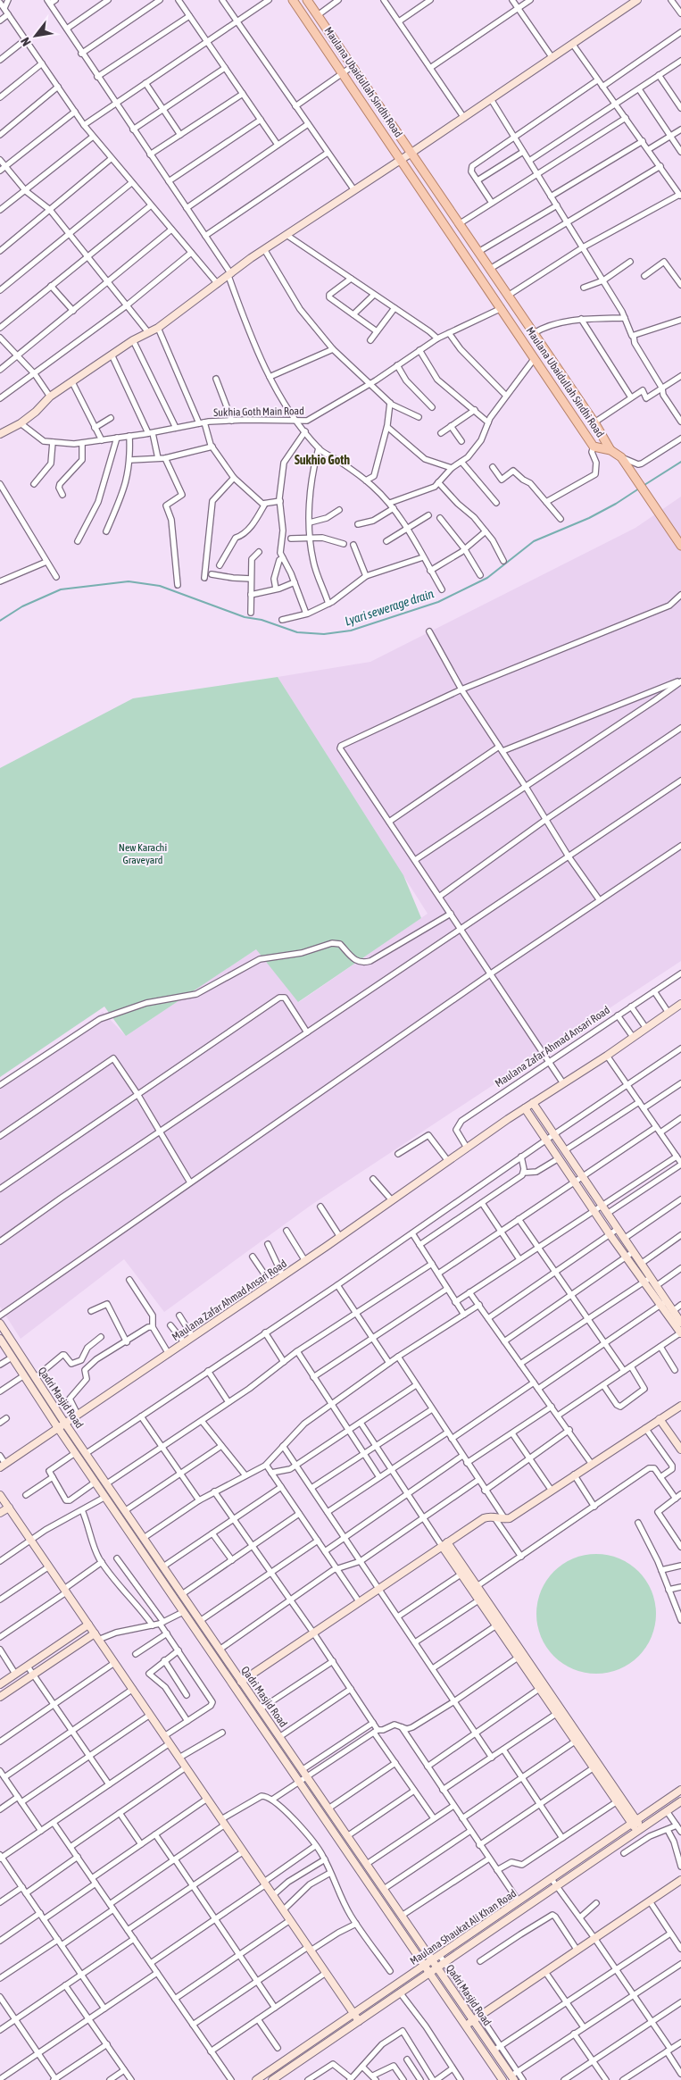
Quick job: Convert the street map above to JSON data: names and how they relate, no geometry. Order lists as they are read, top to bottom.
{
  "streets": {
    "main road": ["Maulana Ubaidullah Sindhi Road"],
    "street": [
      "Sukhia Goth Main Road",
      "Maulana Zafar Ahmad Ansari Road",
      "Qadri Masjid Road",
      "Maulana Shaukat Ali Khan Road"
    ]
  },
  "crossings": [
    ["Maulana Ubaidullah Sindhi Road", "Sukhia Goth Main Road"],
    ["Maulana Zafar Ahmad Ansari Road", "Qadri Masjid Road"],
    ["Qadri Masjid Road", "Maulana Shaukat Ali Khan Road"]
  ],
  "districts": ["Sukhio Goth"],
  "water": ["Lyari sewerage drain"],
  "parks": ["New Karachi Graveyard"],
  "north": "bottom left"
}
